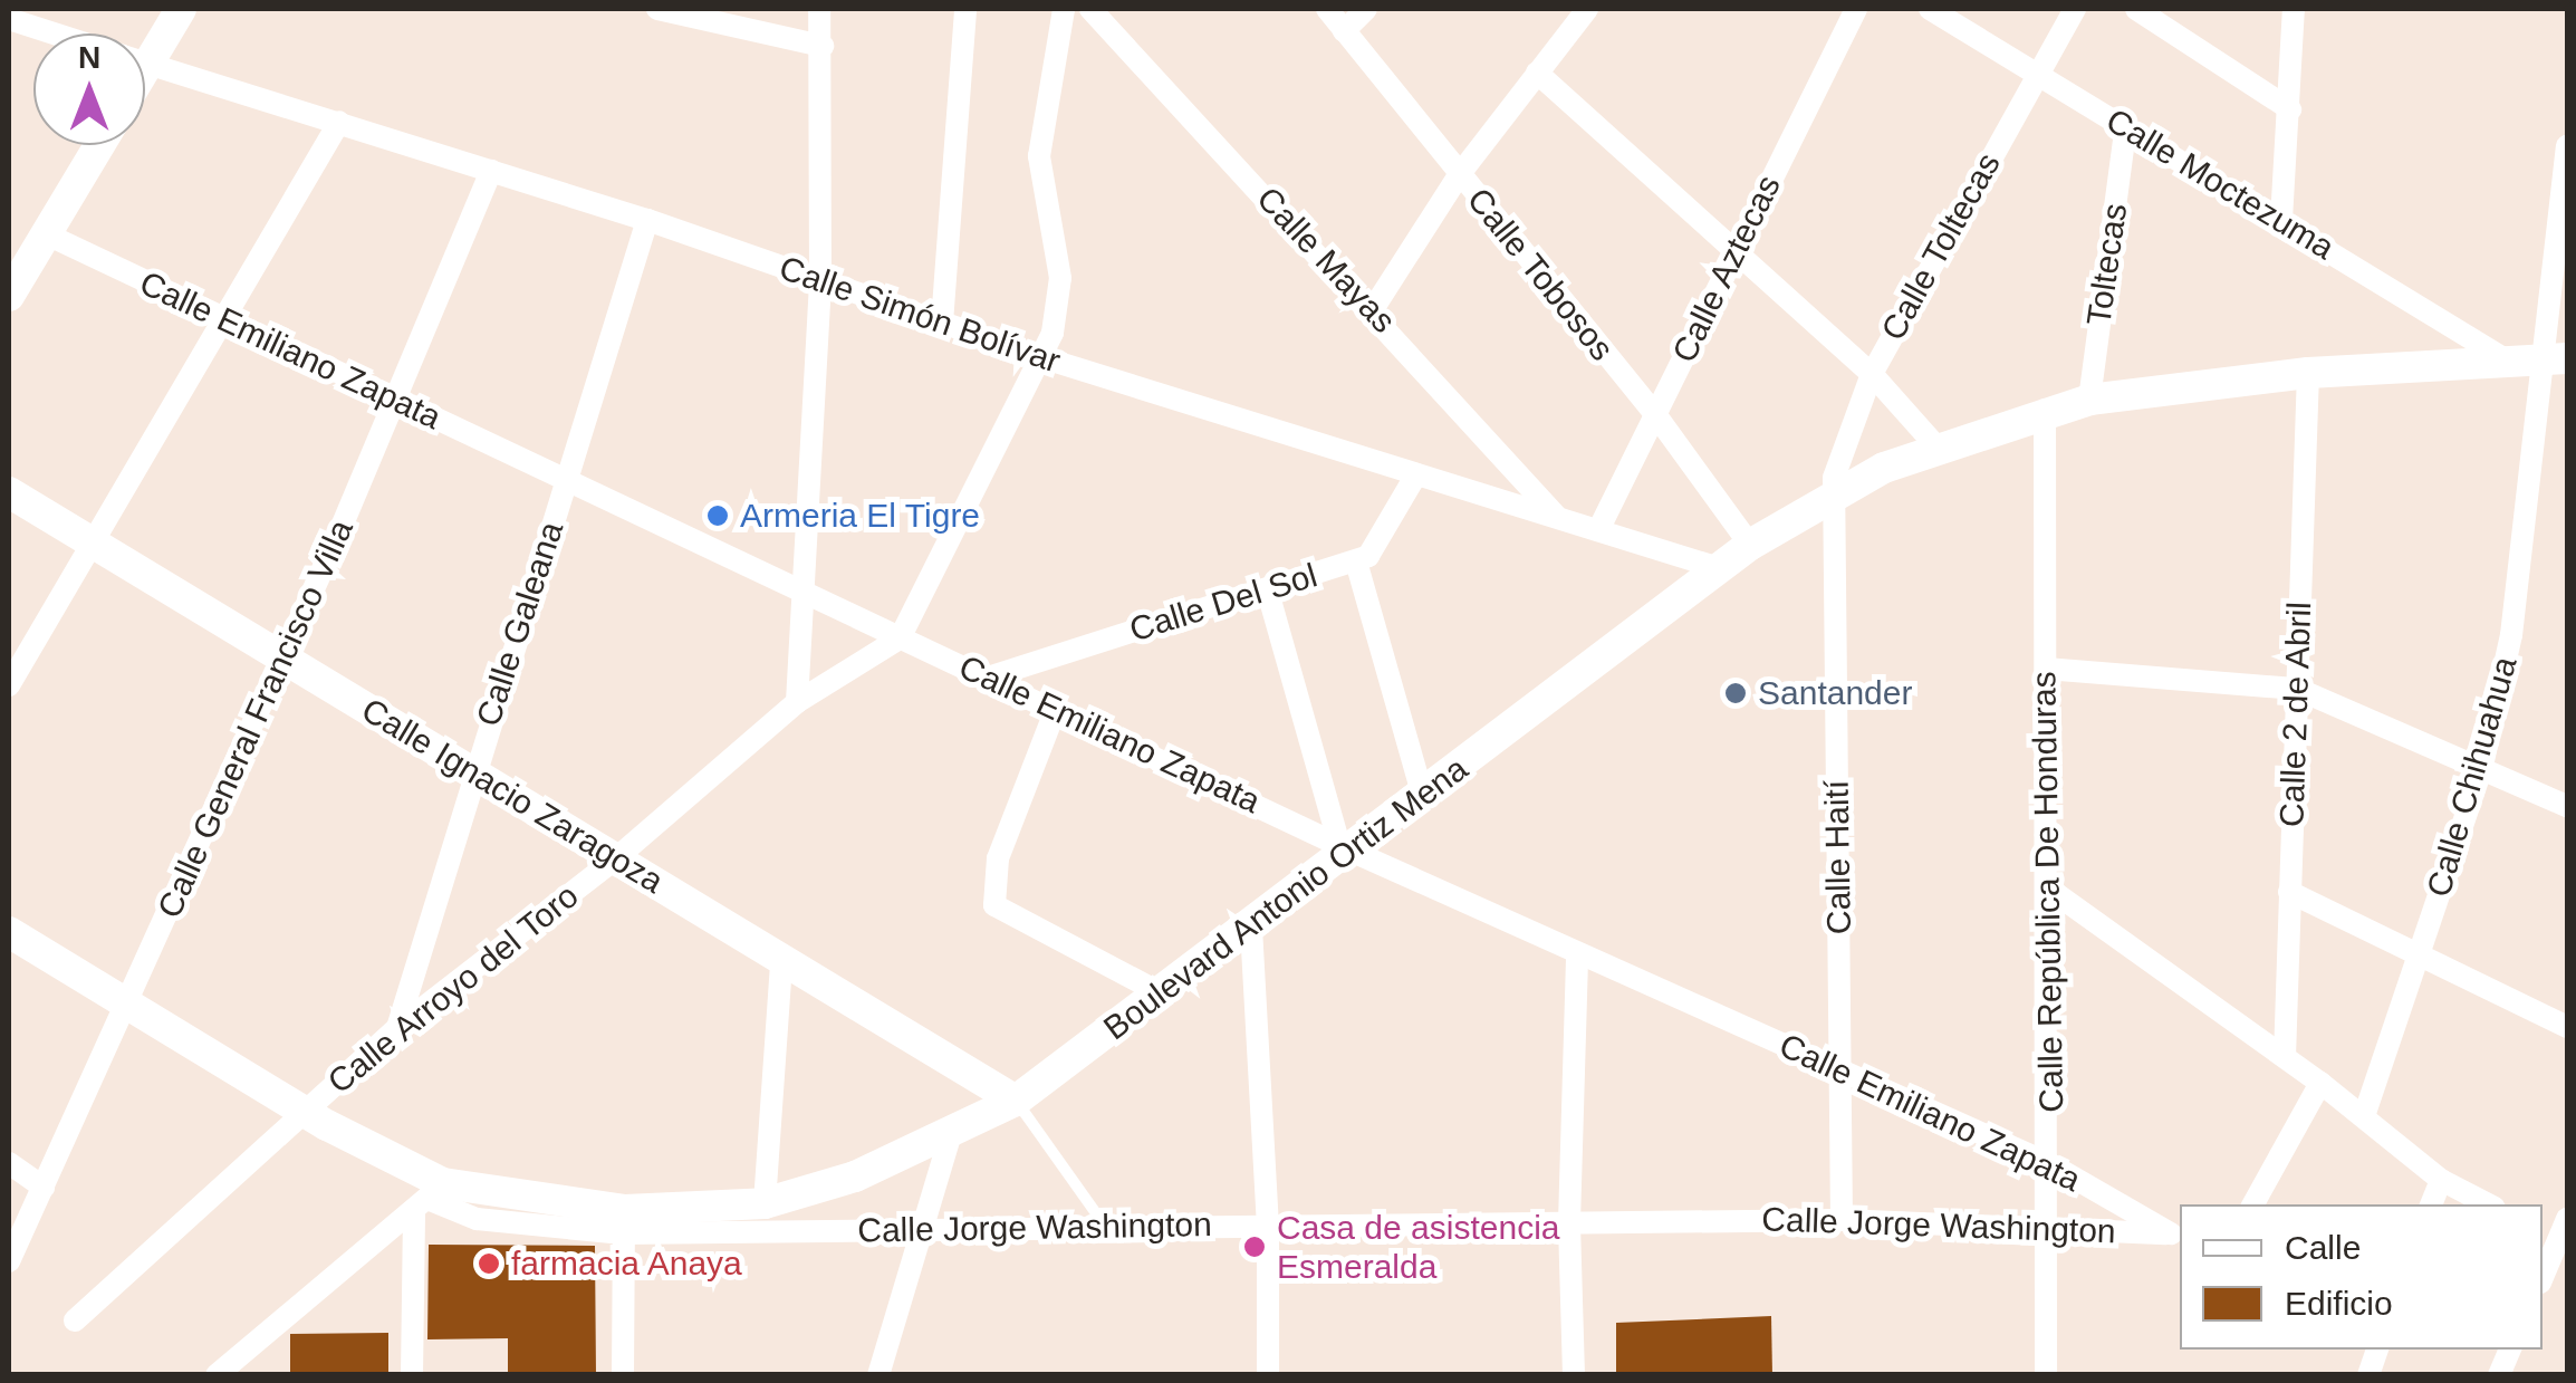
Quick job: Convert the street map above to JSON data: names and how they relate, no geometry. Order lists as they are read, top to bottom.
{
  "streets": {
    "main road": ["Calle Ignacio Zaragoza", "Boulevard Antonio Ortiz Mena"],
    "street": [
      "Calle Moctezuma",
      "Calle Toltecas",
      "Calle Mayas",
      "Toltecas",
      "Calle Aztecas",
      "Calle Tobosos",
      "Calle Simón Bolívar",
      "Calle Emiliano Zapata",
      "Calle Del Sol",
      "Calle Galeana",
      "Calle 2 de Abril",
      "Calle General Francisco Villa",
      "Calle Chihuahua",
      "Calle Haití",
      "Calle República De Honduras",
      "Calle Arroyo del Toro",
      "Calle Jorge Washington"
    ]
  },
  "crossings": [
    ["Calle Moctezuma", "Calle Toltecas"],
    ["Calle Moctezuma", "Toltecas"],
    ["Calle Moctezuma", "Boulevard Antonio Ortiz Mena"],
    ["Calle Toltecas", "Calle Haití"],
    ["Calle Toltecas", "Boulevard Antonio Ortiz Mena"],
    ["Calle Mayas", "Calle Simón Bolívar"],
    ["Toltecas", "Boulevard Antonio Ortiz Mena"],
    ["Calle Aztecas", "Calle Tobosos"],
    ["Calle Aztecas", "Calle Simón Bolívar"],
    ["Calle Tobosos", "Boulevard Antonio Ortiz Mena"],
    ["Calle Simón Bolívar", "Calle Del Sol"],
    ["Calle Simón Bolívar", "Calle Galeana"],
    ["Calle Simón Bolívar", "Calle General Francisco Villa"],
    ["Calle Simón Bolívar", "Boulevard Antonio Ortiz Mena"],
    ["Calle Emiliano Zapata", "Calle Del Sol"],
    ["Calle Emiliano Zapata", "Calle Galeana"],
    ["Calle Emiliano Zapata", "Calle General Francisco Villa"],
    ["Calle Emiliano Zapata", "Calle Haití"],
    ["Calle Emiliano Zapata", "Calle República De Honduras"],
    ["Calle Emiliano Zapata", "Boulevard Antonio Ortiz Mena"],
    ["Calle Emiliano Zapata", "Calle Arroyo del Toro"],
    ["Calle Emiliano Zapata", "Calle Jorge Washington"],
    ["Calle Galeana", "Calle Ignacio Zaragoza"],
    ["Calle Galeana", "Calle Arroyo del Toro"],
    ["Calle 2 de Abril", "Boulevard Antonio Ortiz Mena"],
    ["Calle General Francisco Villa", "Calle Ignacio Zaragoza"],
    ["Calle General Francisco Villa", "Boulevard Antonio Ortiz Mena"],
    ["Calle Chihuahua", "Boulevard Antonio Ortiz Mena"],
    ["Calle Ignacio Zaragoza", "Boulevard Antonio Ortiz Mena"],
    ["Calle Ignacio Zaragoza", "Calle Arroyo del Toro"],
    ["Calle Haití", "Boulevard Antonio Ortiz Mena"],
    ["Calle Haití", "Calle Jorge Washington"],
    ["Calle República De Honduras", "Boulevard Antonio Ortiz Mena"],
    ["Calle República De Honduras", "Calle Jorge Washington"],
    ["Boulevard Antonio Ortiz Mena", "Calle Jorge Washington"]
  ],
  "places": [
    "Armeria El Tigre",
    "Santander",
    "Casa de asistencia Esmeralda",
    "farmacia Anaya"
  ],
  "legend": ["Calle", "Edificio"],
  "north": "top"
}
